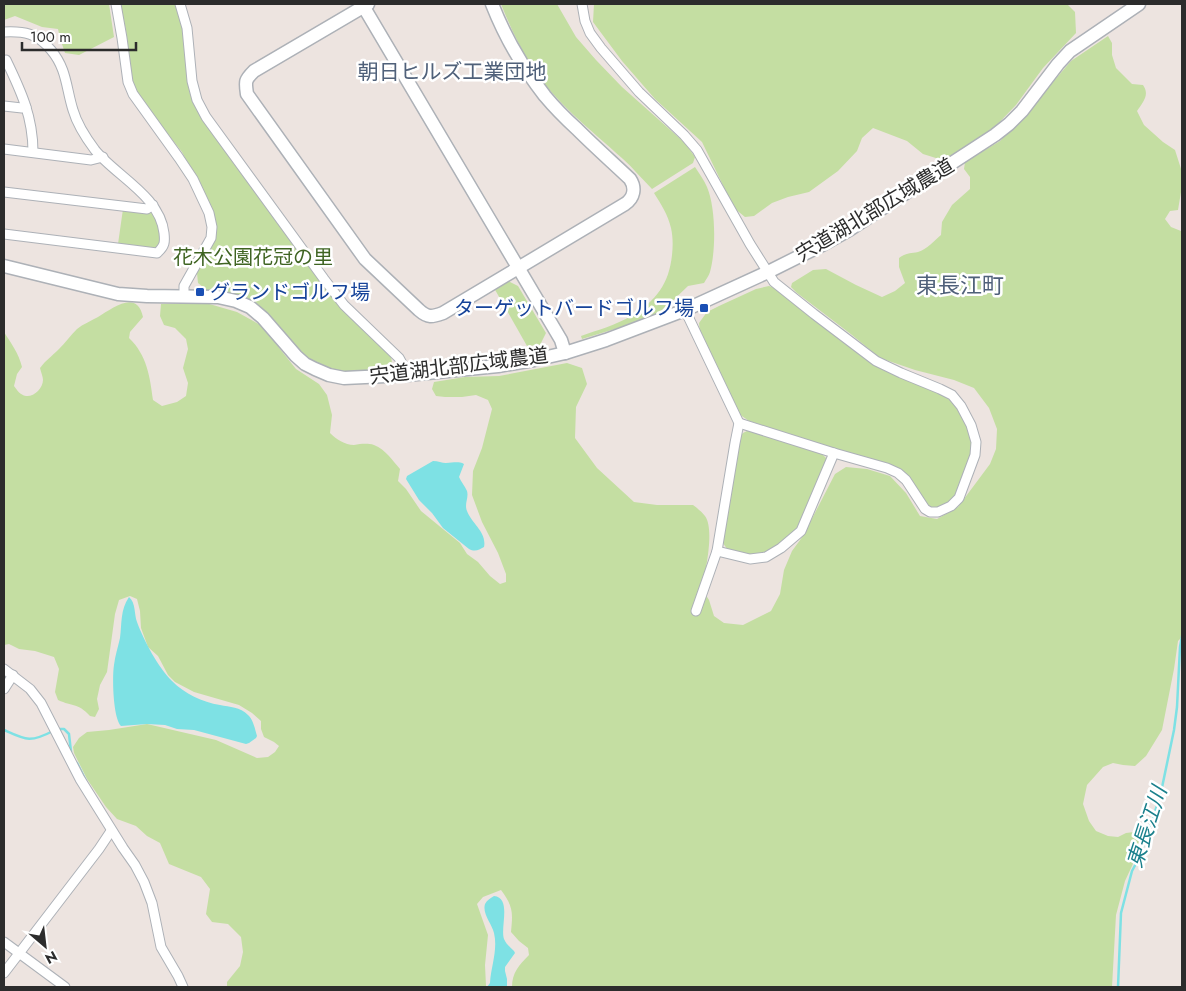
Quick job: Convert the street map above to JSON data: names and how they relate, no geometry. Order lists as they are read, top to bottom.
{
  "streets": {
    "street": ["宍道湖北部広域農道"]
  },
  "districts": ["朝日ヒルズ工業団地", "東長江町"],
  "water": ["東長江川"],
  "parks": ["花木公園花冠の里"],
  "places": {
    "transit": ["グランドゴルフ場", "ターゲットバードゴルフ場"]
  },
  "scale_bar": "100 m",
  "north": "bottom right"
}
